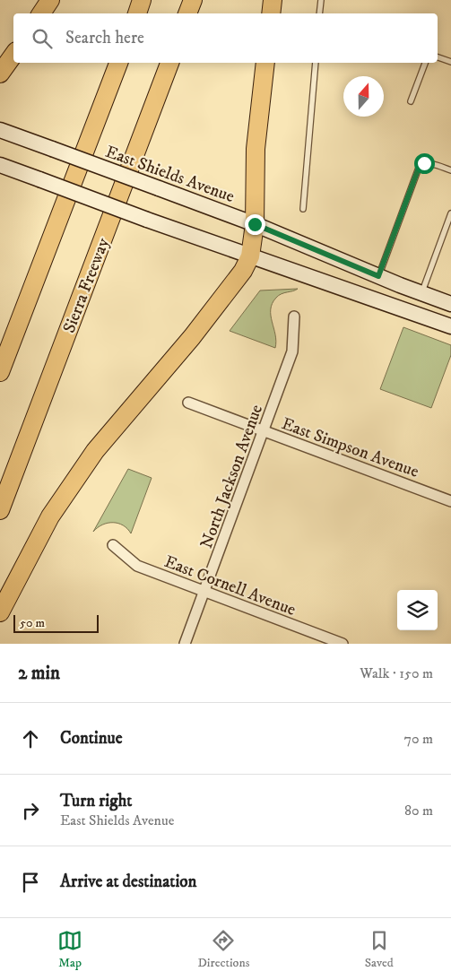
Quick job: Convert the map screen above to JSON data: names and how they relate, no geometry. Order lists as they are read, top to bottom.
{
  "streets": {
    "highway": ["Sierra Freeway"],
    "main road": ["East Shields Avenue"],
    "street": ["East Simpson Avenue", "North Jackson Avenue", "East Cornell Avenue"]
  },
  "crossings": [
    ["East Simpson Avenue", "North Jackson Avenue"],
    ["North Jackson Avenue", "East Cornell Avenue"]
  ],
  "scale_bar": "50 m",
  "north": "top",
  "page": {
    "search": "Search here",
    "scale": "50 m",
    "heading": ["2 min", "Walk · 150 m"],
    "list": [
      ["Continue", "70 m"],
      ["Turn right", "East Shields Avenue", "80 m"],
      "Arrive at destination"
    ],
    "nav": ["Map", "Directions", "Saved"]
  }
}
